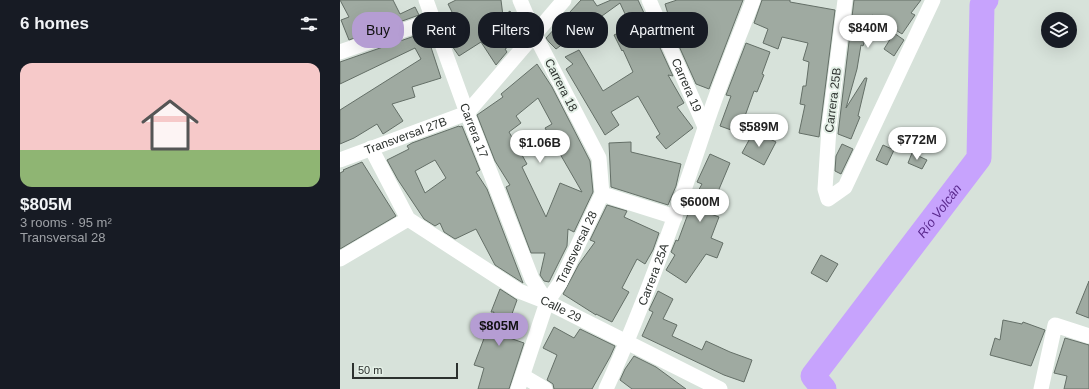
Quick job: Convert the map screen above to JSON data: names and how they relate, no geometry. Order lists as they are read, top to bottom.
{
  "streets": {
    "street": [
      "Carrera 18",
      "Carrera 19",
      "Carrera 25B",
      "Carrera 17",
      "Transversal 27B",
      "Transversal 28",
      "Carrera 25A",
      "Calle 29"
    ]
  },
  "crossings": [
    ["Carrera 18", "Transversal 28"],
    ["Carrera 19", "Carrera 25A"],
    ["Carrera 17", "Transversal 27B"],
    ["Carrera 17", "Transversal 28"],
    ["Carrera 17", "Calle 29"],
    ["Transversal 28", "Calle 29"],
    ["Carrera 25A", "Calle 29"]
  ],
  "water": ["Río Volcán"],
  "scale_bar": "50 m",
  "page": {
    "heading": "6 homes",
    "chip": [
      "Buy",
      "Rent",
      "Filters",
      "New",
      "Apartment"
    ],
    "price": [
      "$840M",
      "$589M",
      "$772M",
      "$1.06B",
      "$600M",
      "$805M"
    ],
    "list": [
      {
        "name": "$805M",
        "note": "3 rooms · 95 m² · Transversal 28"
      }
    ],
    "scale": "50 m"
  }
}
